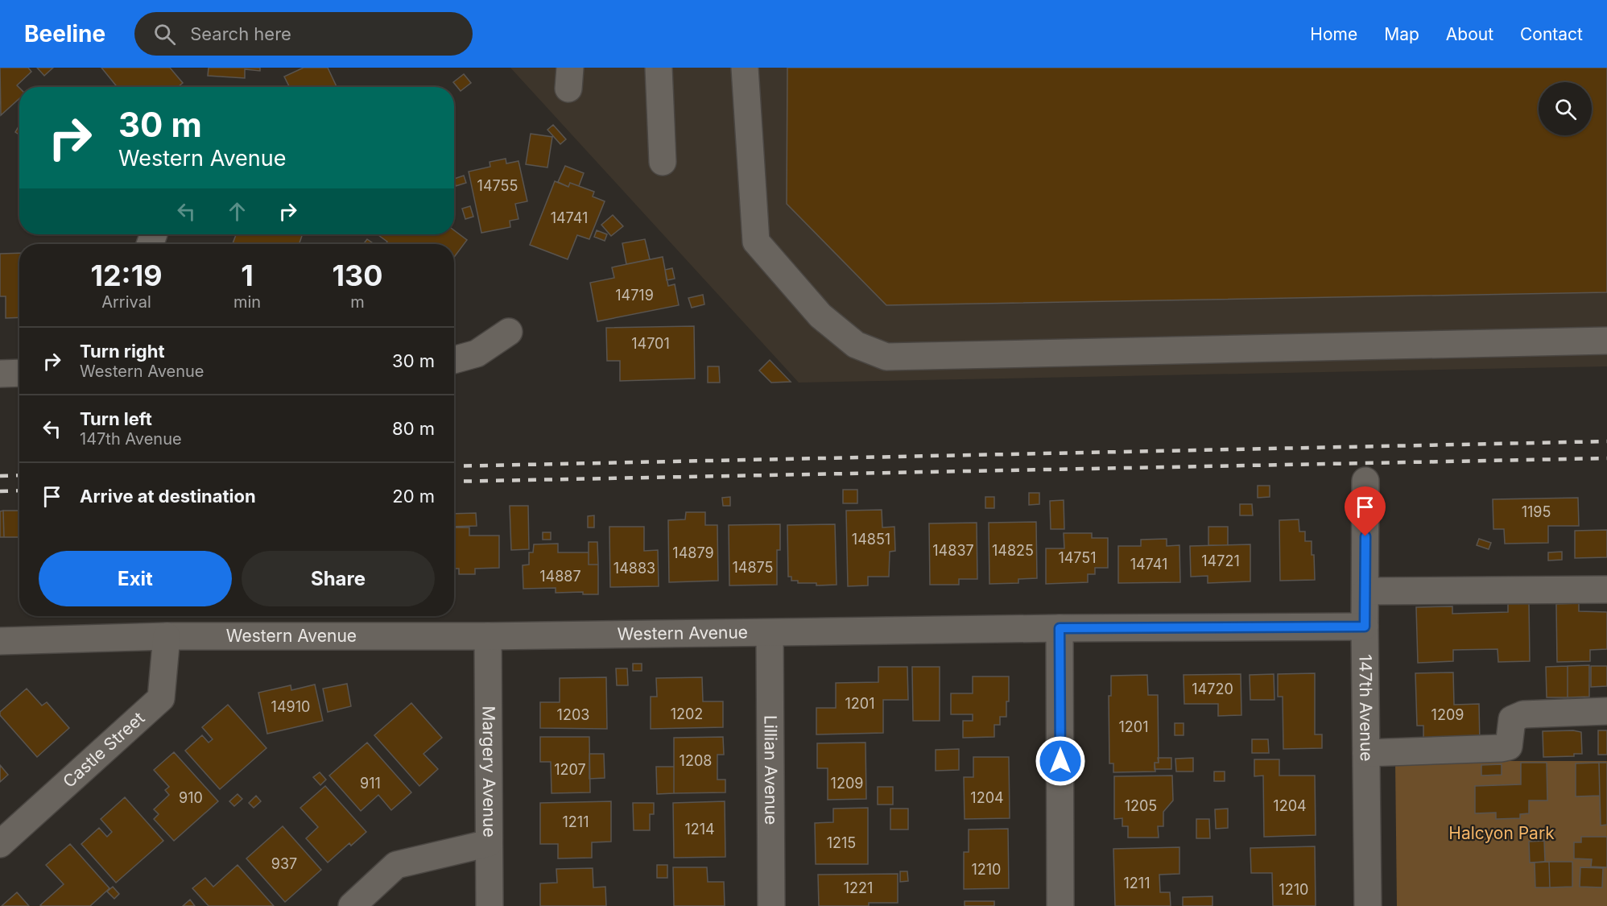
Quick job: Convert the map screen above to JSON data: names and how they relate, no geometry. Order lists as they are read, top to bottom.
{
  "streets": {
    "street": [
      "Western Avenue",
      "147th Avenue",
      "Castle Street",
      "Lillian Avenue",
      "Margery Avenue"
    ]
  },
  "crossings": [
    ["Western Avenue", "147th Avenue"],
    ["Western Avenue", "Castle Street"],
    ["Western Avenue", "Lillian Avenue"],
    ["Western Avenue", "Margery Avenue"]
  ],
  "parks": ["Halcyon Park"],
  "house_numbers": [
    "14755",
    "14741",
    "14719",
    "14701",
    "1195",
    "14851",
    "14837",
    "14825",
    "14879",
    "14751",
    "14721",
    "14741",
    "14875",
    "14883",
    "14887",
    "14720",
    "1201",
    "14910",
    "1202",
    "1203",
    "1209",
    "1201",
    "1208",
    "1207",
    "911",
    "1209",
    "910",
    "1204",
    "1205",
    "1204",
    "1211",
    "1214",
    "1215",
    "937",
    "1210",
    "1211",
    "1221",
    "1210"
  ],
  "page": {
    "header": "Beeline",
    "search": "Search here",
    "nav": [
      "Home",
      "Map",
      "About",
      "Contact"
    ],
    "turn": ["30 m", "Western Avenue"],
    "eta": [
      "12:19",
      "Arrival",
      "1",
      "min",
      "130",
      "m"
    ],
    "list": [
      {
        "name": "Turn right",
        "note": "Western Avenue",
        "value": "30 m"
      },
      {
        "name": "Turn left",
        "note": "147th Avenue",
        "value": "80 m"
      },
      {
        "name": "Arrive at destination",
        "value": "20 m"
      }
    ],
    "buttons": ["Exit", "Share"]
  }
}
